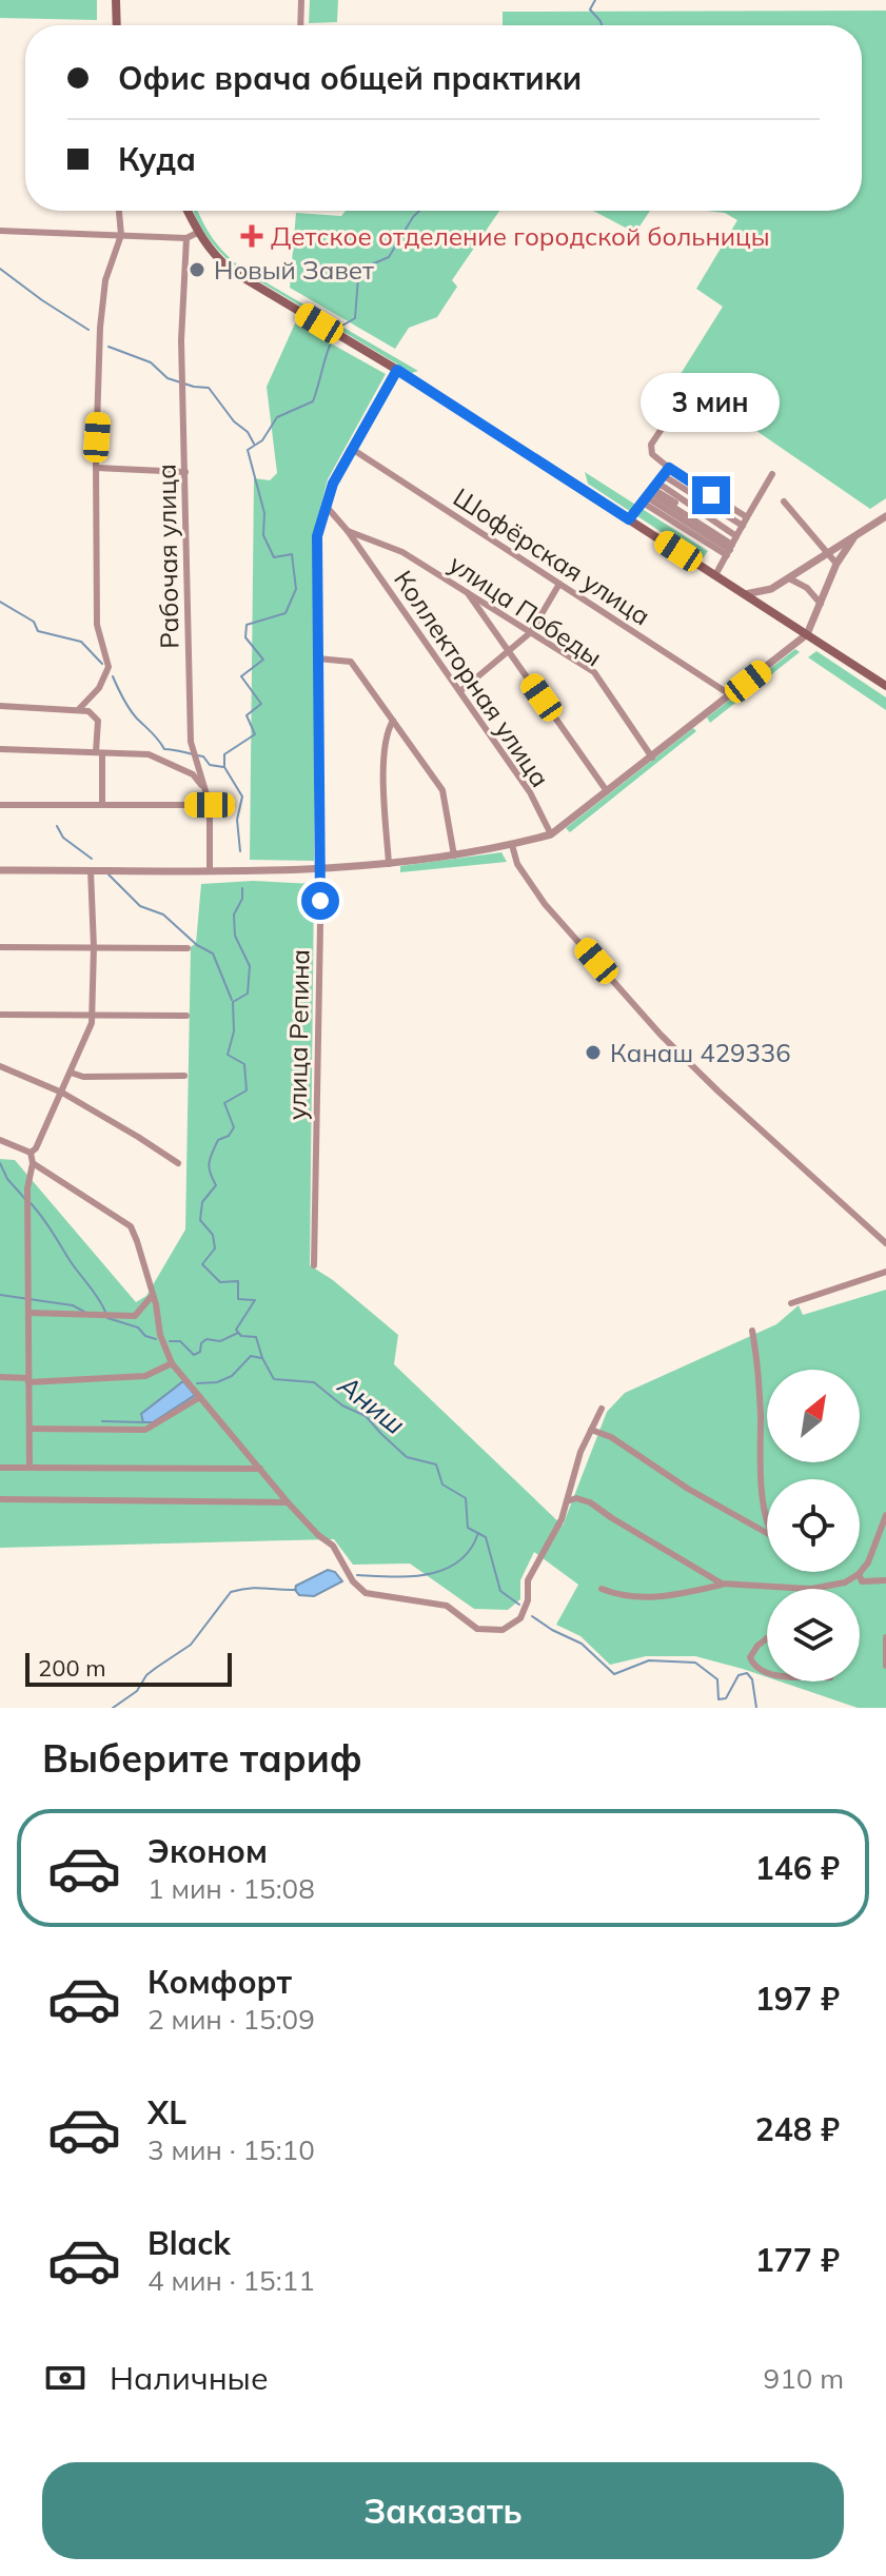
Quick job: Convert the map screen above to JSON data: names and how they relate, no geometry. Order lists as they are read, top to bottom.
{
  "streets": {
    "street": [
      "Рабочая улица",
      "Шофёрская улица",
      "улица Победы",
      "Коллекторная улица",
      "улица Репина"
    ]
  },
  "crossings": [
    ["Шофёрская улица", "улица Репина"],
    ["улица Победы", "Коллекторная улица"],
    ["Коллекторная улица", "улица Репина"]
  ],
  "water": ["Аниш"],
  "places": {
    "health": ["Детское отделение городской больницы"],
    "other": ["Новый Завет", "Канаш 429336"]
  },
  "scale_bar": "200 m",
  "north": "top right",
  "page": {
    "banner": ["Офис врача общей практики", "Куда"],
    "bubble": "3 мин",
    "scale": "200 m",
    "heading": "Выберите тариф",
    "list": [
      {
        "name": "Эконом",
        "note": "1 мин · 15:08",
        "value": "146 ₽"
      },
      {
        "name": "Комфорт",
        "note": "2 мин · 15:09",
        "value": "197 ₽"
      },
      {
        "name": "XL",
        "note": "3 мин · 15:10",
        "value": "248 ₽"
      },
      {
        "name": "Black",
        "note": "4 мин · 15:11",
        "value": "177 ₽"
      }
    ],
    "pay": ["Наличные", "910 m"],
    "buttons": "Заказать"
  }
}
